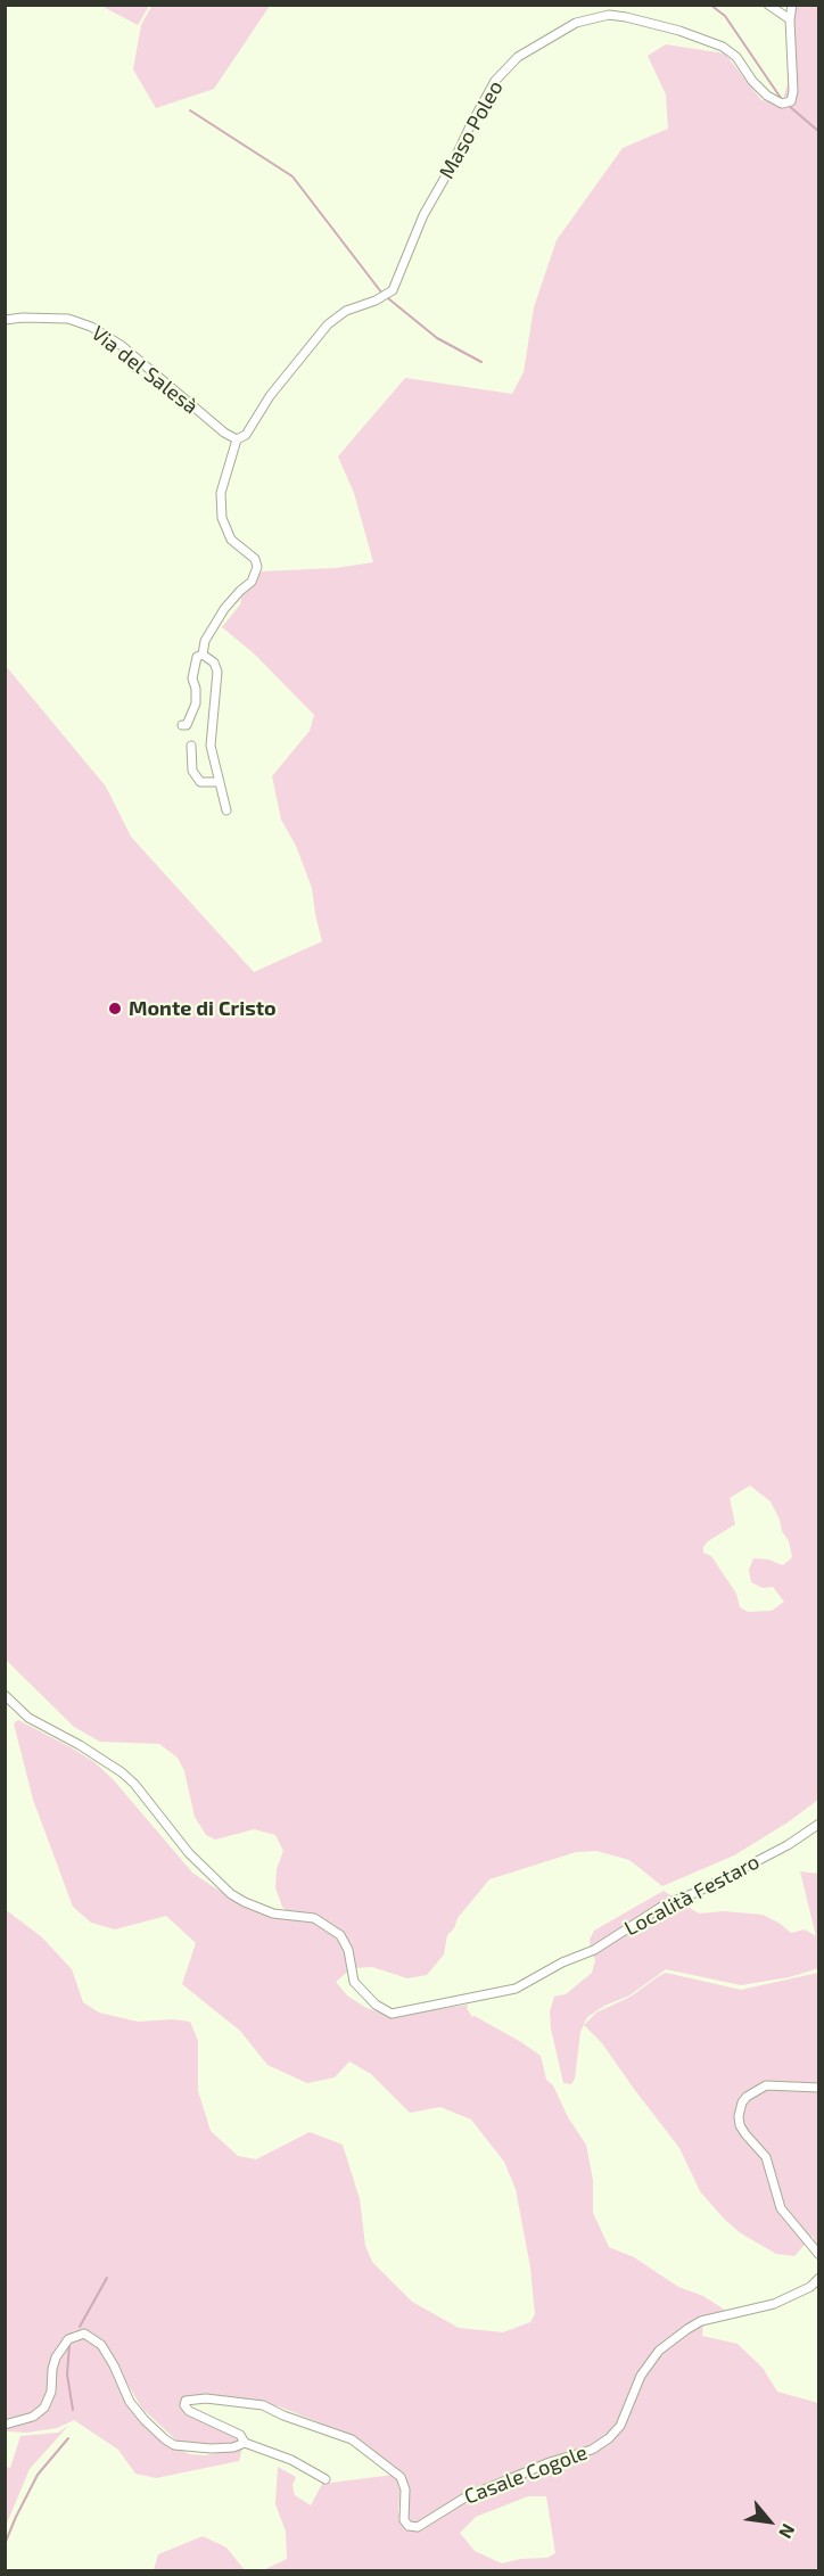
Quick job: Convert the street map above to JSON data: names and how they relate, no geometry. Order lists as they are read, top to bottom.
{
  "streets": {
    "street": [
      "Maso Poleo",
      "Via del Salesà",
      "Località Festaro",
      "Casale Cogole"
    ]
  },
  "crossings": [
    ["Maso Poleo", "Via del Salesà"]
  ],
  "places": ["Monte di Cristo"],
  "north": "bottom right"
}
